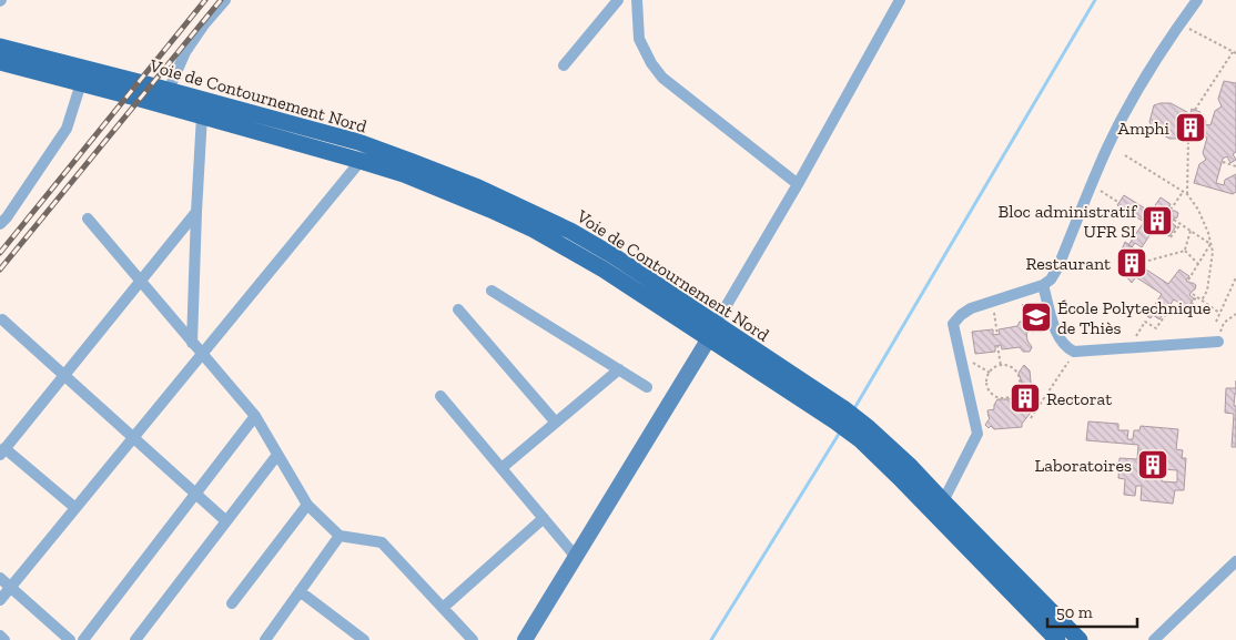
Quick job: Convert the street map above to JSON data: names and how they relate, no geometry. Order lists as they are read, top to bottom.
{
  "streets": {
    "main road": ["Voie de Contournement Nord"]
  },
  "places": {
    "building": [
      "Amphi",
      "Bloc administratif UFR SI",
      "Restaurant",
      "Rectorat",
      "Laboratoires"
    ],
    "school or university": ["École Polytechnique de Thiès"]
  },
  "scale_bar": "50 m"
}
